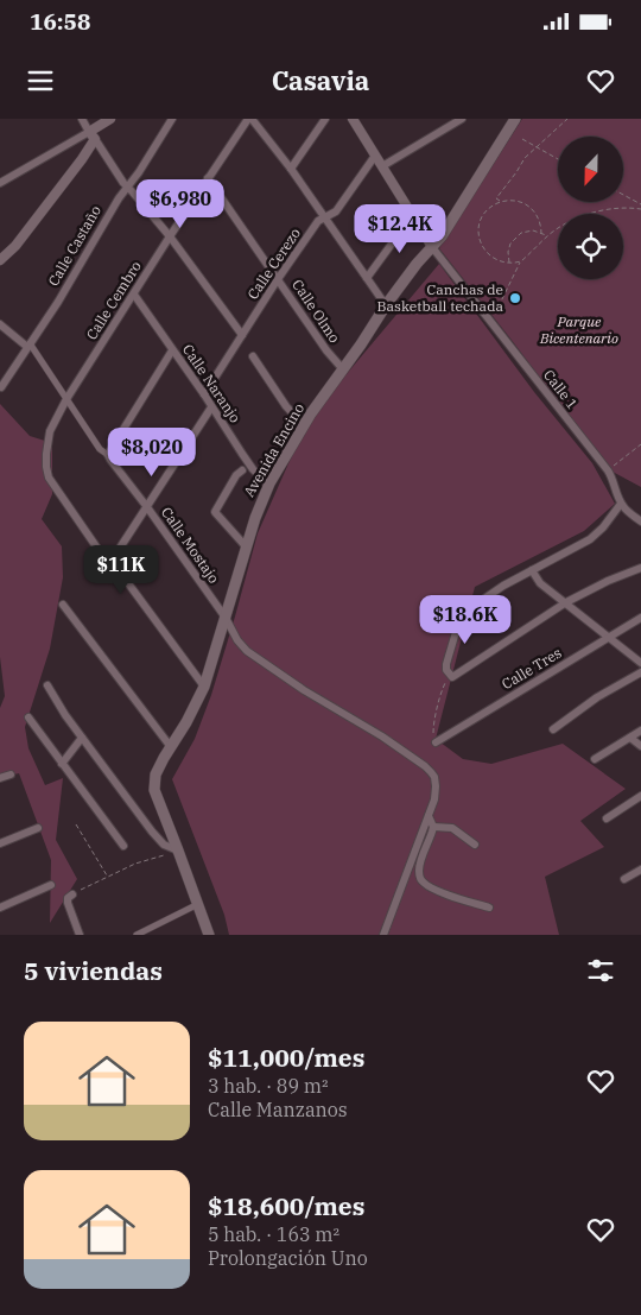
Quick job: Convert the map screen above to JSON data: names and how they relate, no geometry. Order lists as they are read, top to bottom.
{
  "streets": {
    "main road": ["Avenida Encino"],
    "street": [
      "Calle Castaño",
      "Calle Cerezo",
      "Calle Cembro",
      "Calle Olmo",
      "Calle Naranjo",
      "Calle 1",
      "Calle Mostajo",
      "Calle Tres"
    ]
  },
  "crossings": [
    ["Calle Castaño", "Calle Mostajo"],
    ["Calle Cerezo", "Calle Olmo"],
    ["Calle Cerezo", "Calle Naranjo"],
    ["Calle Cembro", "Calle Olmo"],
    ["Calle Cembro", "Calle Naranjo"],
    ["Calle Cembro", "Calle Mostajo"],
    ["Calle Olmo", "Avenida Encino"],
    ["Calle Naranjo", "Avenida Encino"],
    ["Calle 1", "Avenida Encino"],
    ["Avenida Encino", "Calle Mostajo"]
  ],
  "parks": ["Parque Bicentenario"],
  "places": ["Canchas de Basketball techada"],
  "north": "bottom",
  "page": {
    "status": "16:58",
    "header": "Casavia",
    "price": [
      "$6,980",
      "$12.4K",
      "$8,020",
      "$11K",
      "$18.6K"
    ],
    "heading": "5 viviendas",
    "list": [
      {
        "name": "$11,000/mes",
        "note": "3 hab. · 89 m² · Calle Manzanos"
      },
      {
        "name": "$18,600/mes",
        "note": "5 hab. · 163 m² · Prolongación Uno"
      }
    ]
  }
}
